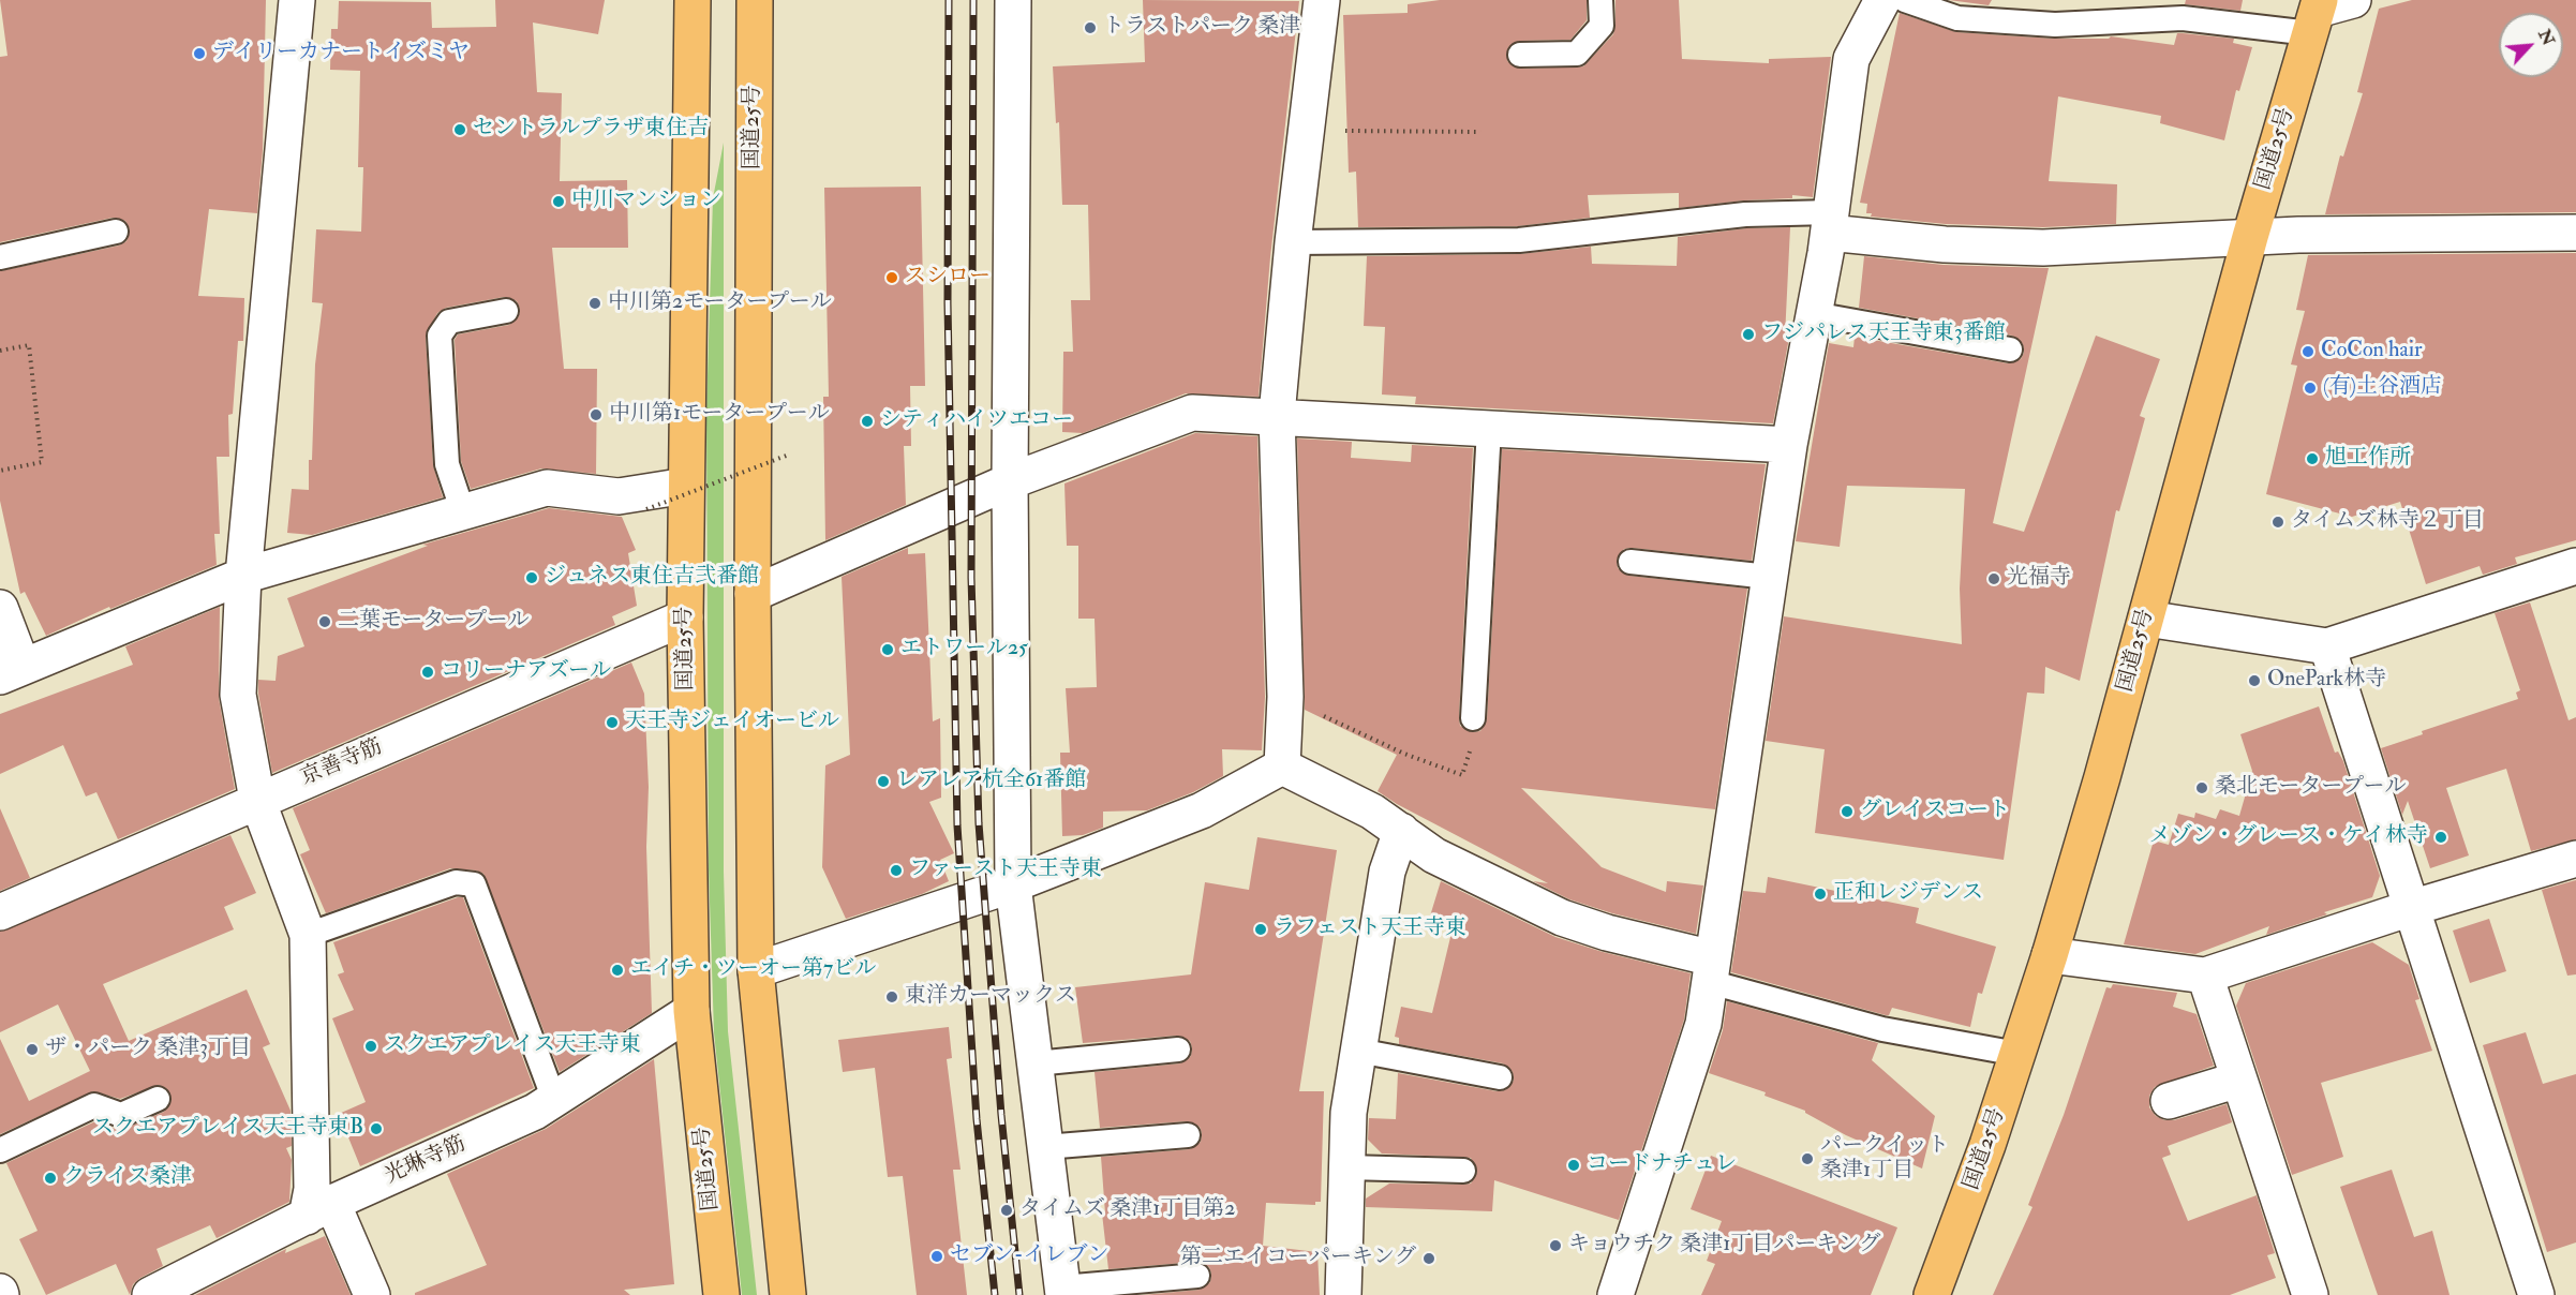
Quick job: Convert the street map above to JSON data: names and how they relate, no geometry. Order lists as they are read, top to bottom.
{
  "streets": {
    "highway": ["国道25号"],
    "street": ["京善寺筋", "光琳寺筋"]
  },
  "crossings": [
    ["国道25号", "京善寺筋"],
    ["国道25号", "光琳寺筋"]
  ],
  "places": [
    "トラストパーク 桑津",
    "デイリーカナートイズミヤ",
    "セントラルプラザ東住吉",
    "中川マンション",
    "スシロー",
    "中川第2モータープール",
    "フジパレス天王寺東3番館",
    "CoCon hair",
    "(有)土谷酒店",
    "中川第1モータープール",
    "シティハイツエコー",
    "旭工作所",
    "タイムズ林寺２丁目",
    "ジュネス東住吉弐番館",
    "光福寺",
    "二葉モータープール",
    "エトワール25",
    "コリーナアズール",
    "OnePark林寺",
    "天王寺ジェイオービル",
    "レアレア杭全61番館",
    "桑北モータープール",
    "グレイスコート",
    "メゾン・グレース・ケイ林寺",
    "ファースト天王寺東",
    "正和レジデンス",
    "ラフェスト天王寺東",
    "エイチ・ツーオー第7ビル",
    "東洋カーマックス",
    "スクエアプレイス天王寺東",
    "ザ・パーク 桑津3丁目",
    "スクエアプレイス天王寺東B",
    "パークイット 桑津1丁目",
    "コードナチュレ",
    "クライス桑津",
    "タイムズ 桑津1丁目第2",
    "キョウチク 桑津1丁目パーキング",
    "セブン-イレブン",
    "第二エイコーパーキング"
  ],
  "north": "top right"
}
